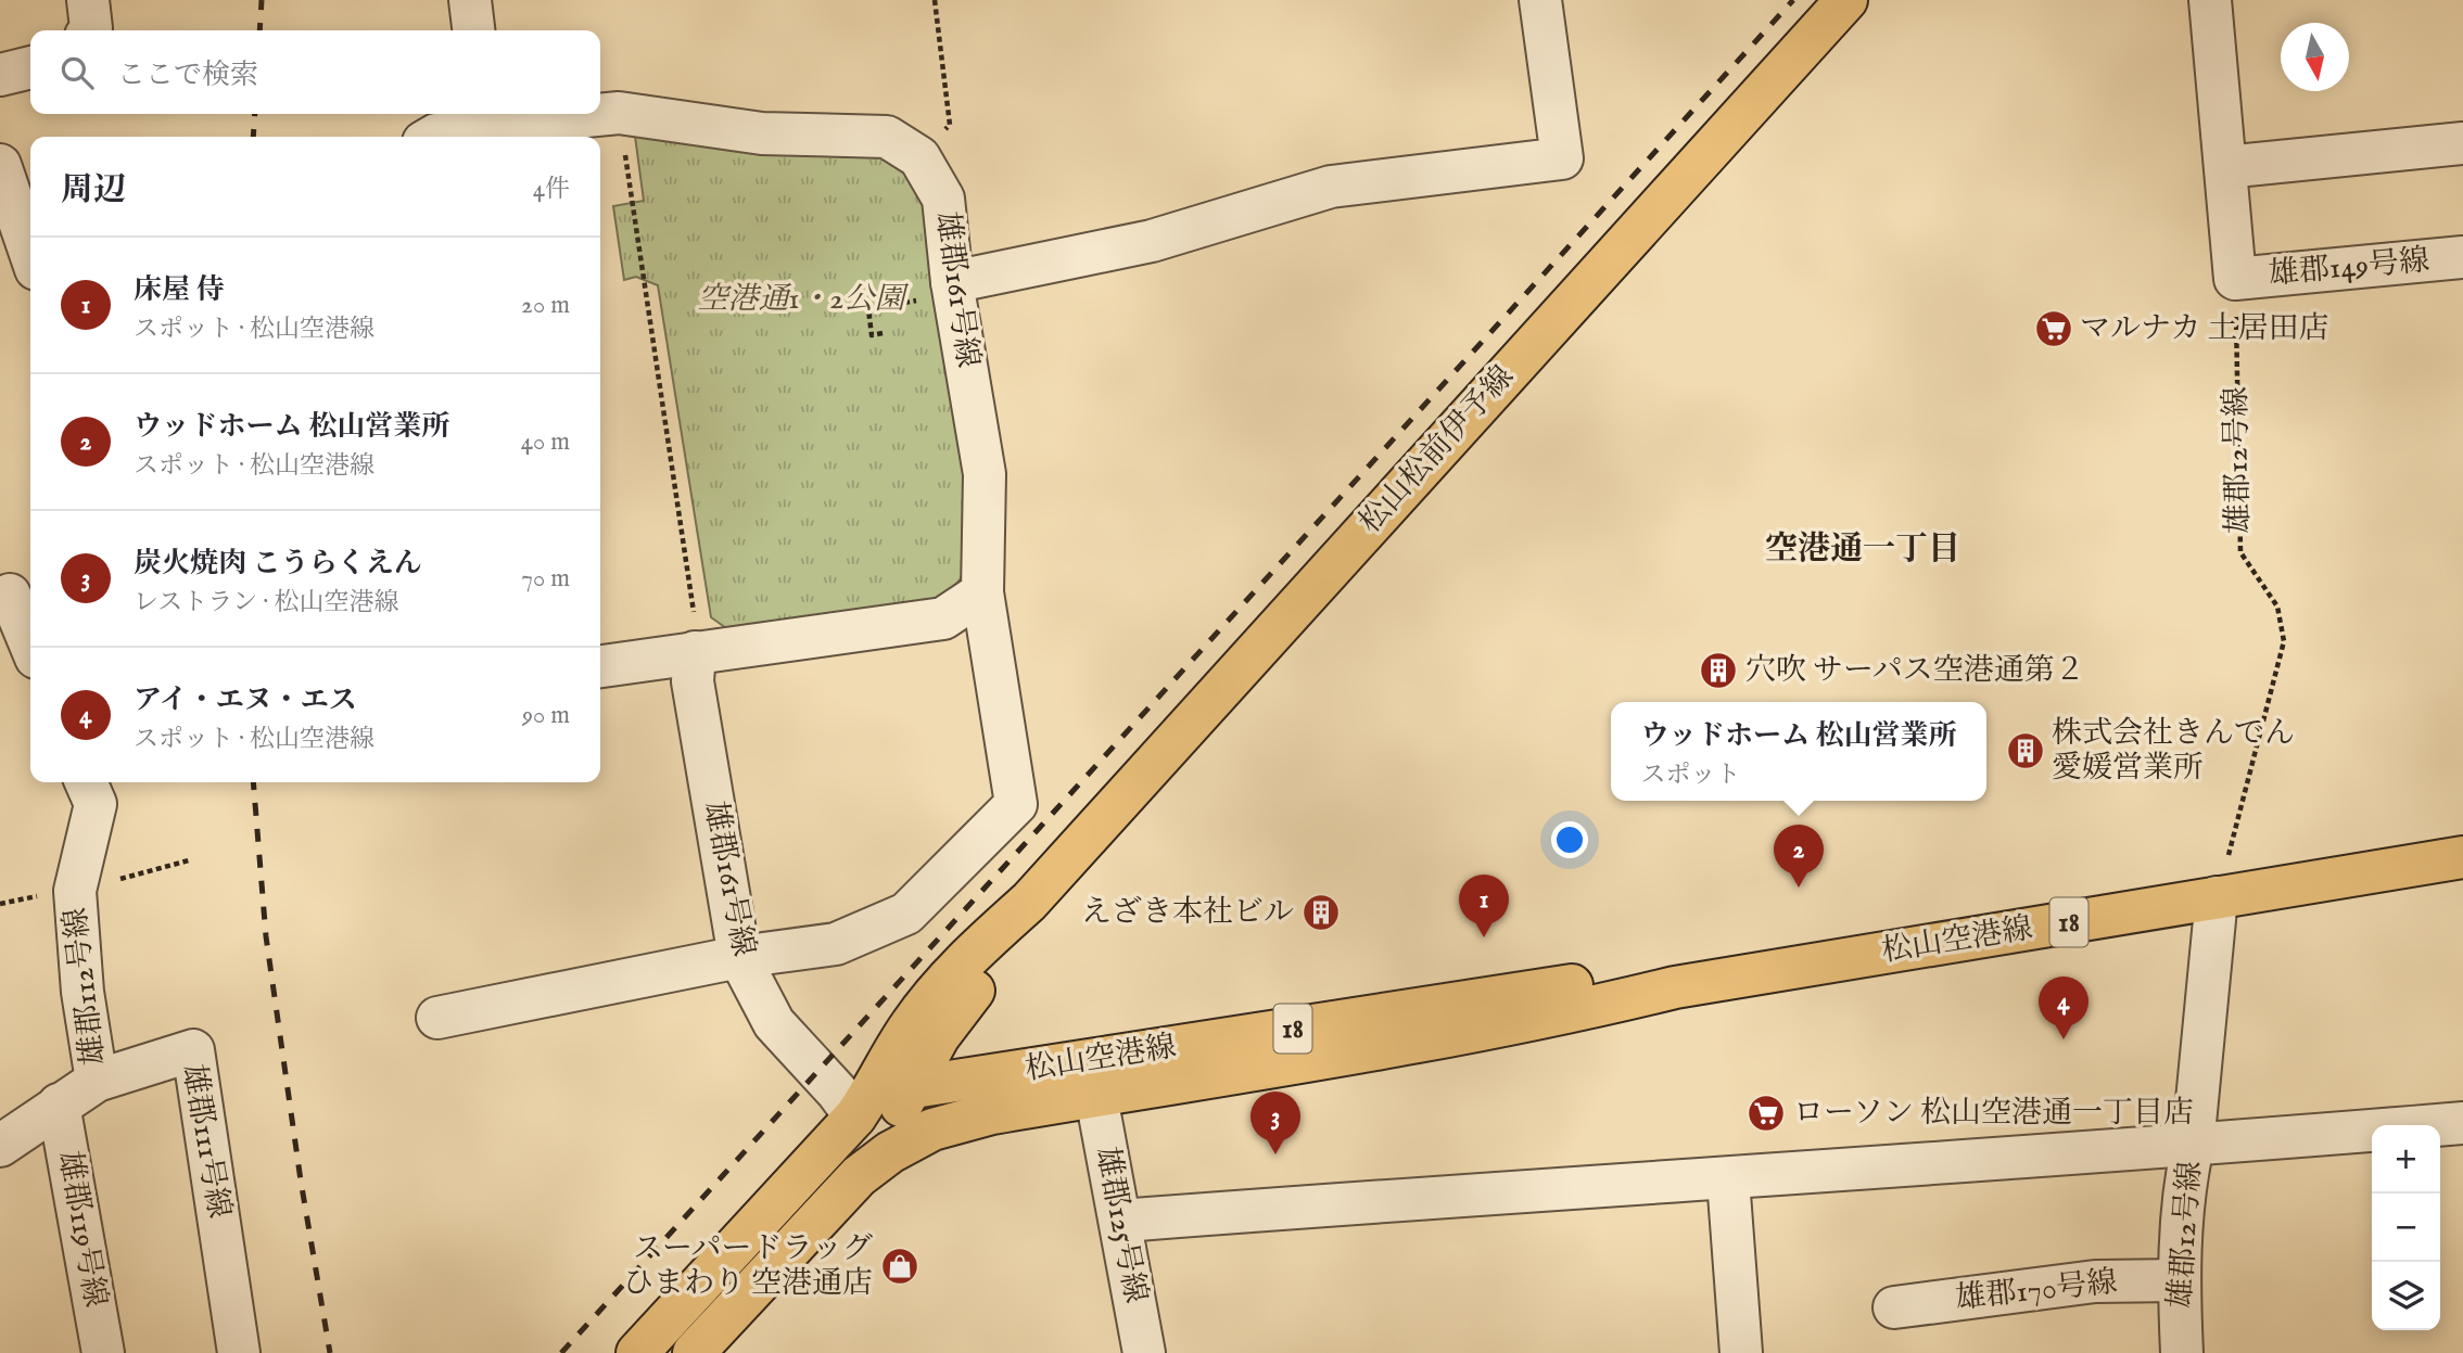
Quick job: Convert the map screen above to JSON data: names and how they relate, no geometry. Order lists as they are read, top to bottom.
{
  "streets": {
    "main road": ["松山松前伊予線", "18", "松山空港線"],
    "street": [
      "雄郡149号線",
      "雄郡161号線",
      "雄郡12号線",
      "雄郡112号線",
      "雄郡111号線",
      "雄郡125号線",
      "雄郡119号線",
      "雄郡170号線"
    ]
  },
  "crossings": [
    ["雄郡149号線", "雄郡12号線"],
    ["雄郡161号線", "松山松前伊予線"],
    ["雄郡161号線", "18"],
    ["雄郡161号線", "松山空港線"],
    ["松山松前伊予線", "18"],
    ["松山松前伊予線", "松山空港線"],
    ["雄郡12号線", "松山空港線"],
    ["雄郡12号線", "雄郡170号線"],
    ["18", "松山空港線"],
    ["18", "雄郡125号線"],
    ["松山空港線", "雄郡125号線"],
    ["雄郡112号線", "雄郡111号線"],
    ["雄郡111号線", "雄郡119号線"]
  ],
  "districts": ["空港通一丁目"],
  "parks": ["空港通1・2公園"],
  "places": {
    "supermarket": ["マルナカ 土居田店", "ローソン 松山空港通一丁目店"],
    "building": ["穴吹 サーパス空港通第２", "株式会社きんでん 愛媛営業所", "えざき本社ビル"],
    "shop": ["スーパードラッグ ひまわり 空港通店"]
  },
  "north": "bottom",
  "page": {
    "search": "ここで検索",
    "heading": ["周辺", "4件"],
    "list": [
      {
        "mark": "1",
        "name": "床屋 侍",
        "note": "スポット · 松山空港線",
        "value": "20 m"
      },
      {
        "mark": "2",
        "name": "ウッドホーム 松山営業所",
        "note": "スポット · 松山空港線",
        "value": "40 m"
      },
      {
        "mark": "3",
        "name": "炭火焼肉 こうらくえん",
        "note": "レストラン · 松山空港線",
        "value": "70 m"
      },
      {
        "mark": "4",
        "name": "アイ・エヌ・エス",
        "note": "スポット · 松山空港線",
        "value": "90 m"
      }
    ],
    "popup": ["ウッドホーム 松山営業所", "スポット"],
    "pins": [
      "2",
      "1",
      "4",
      "3"
    ],
    "map_buttons": ["+", "−"]
  }
}
